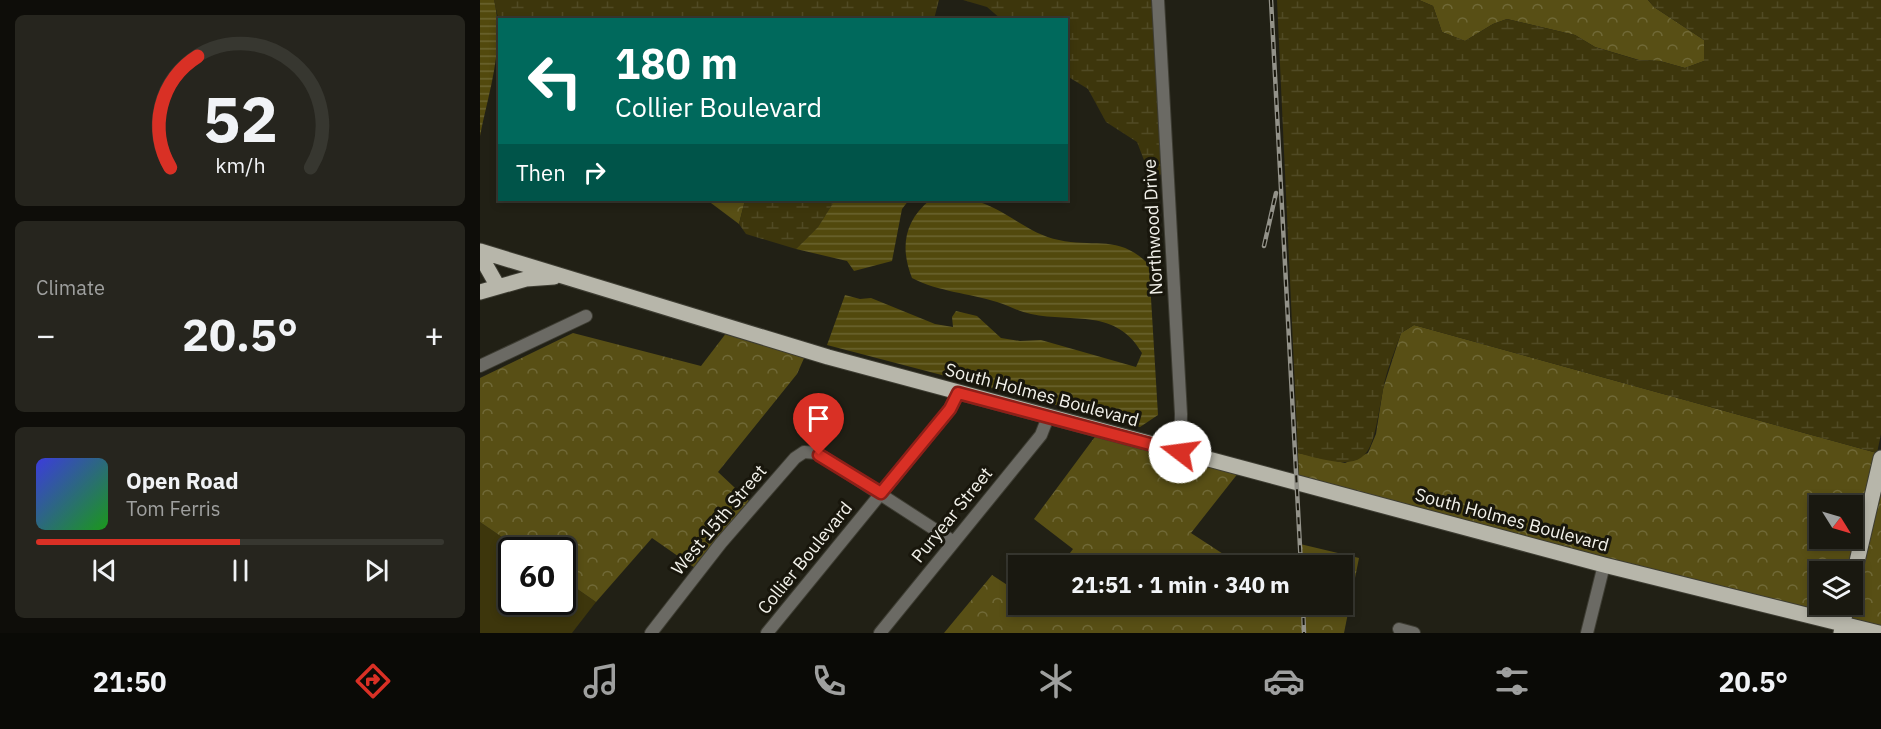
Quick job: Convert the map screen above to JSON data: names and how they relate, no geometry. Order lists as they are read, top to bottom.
{
  "streets": {
    "main road": ["South Holmes Boulevard"],
    "street": [
      "Northwood Drive",
      "Puryear Street",
      "West 15th Street",
      "Collier Boulevard"
    ]
  },
  "crossings": [
    ["Northwood Drive", "South Holmes Boulevard"],
    ["South Holmes Boulevard", "Puryear Street"],
    ["South Holmes Boulevard", "Collier Boulevard"],
    ["West 15th Street", "Collier Boulevard"]
  ],
  "north": "bottom right",
  "page": {
    "turn": ["180 m", "Collier Boulevard"],
    "then": "Then",
    "tile": "Climate",
    "heat": ["−", "20.5°", "+"],
    "song": ["Open Road", "Tom Ferris"],
    "limit": "60",
    "trip": "21:51 · 1 min · 340 m",
    "tabs": ["21:50", "20.5°"],
    "gauge": ["52", "km/h"]
  }
}
